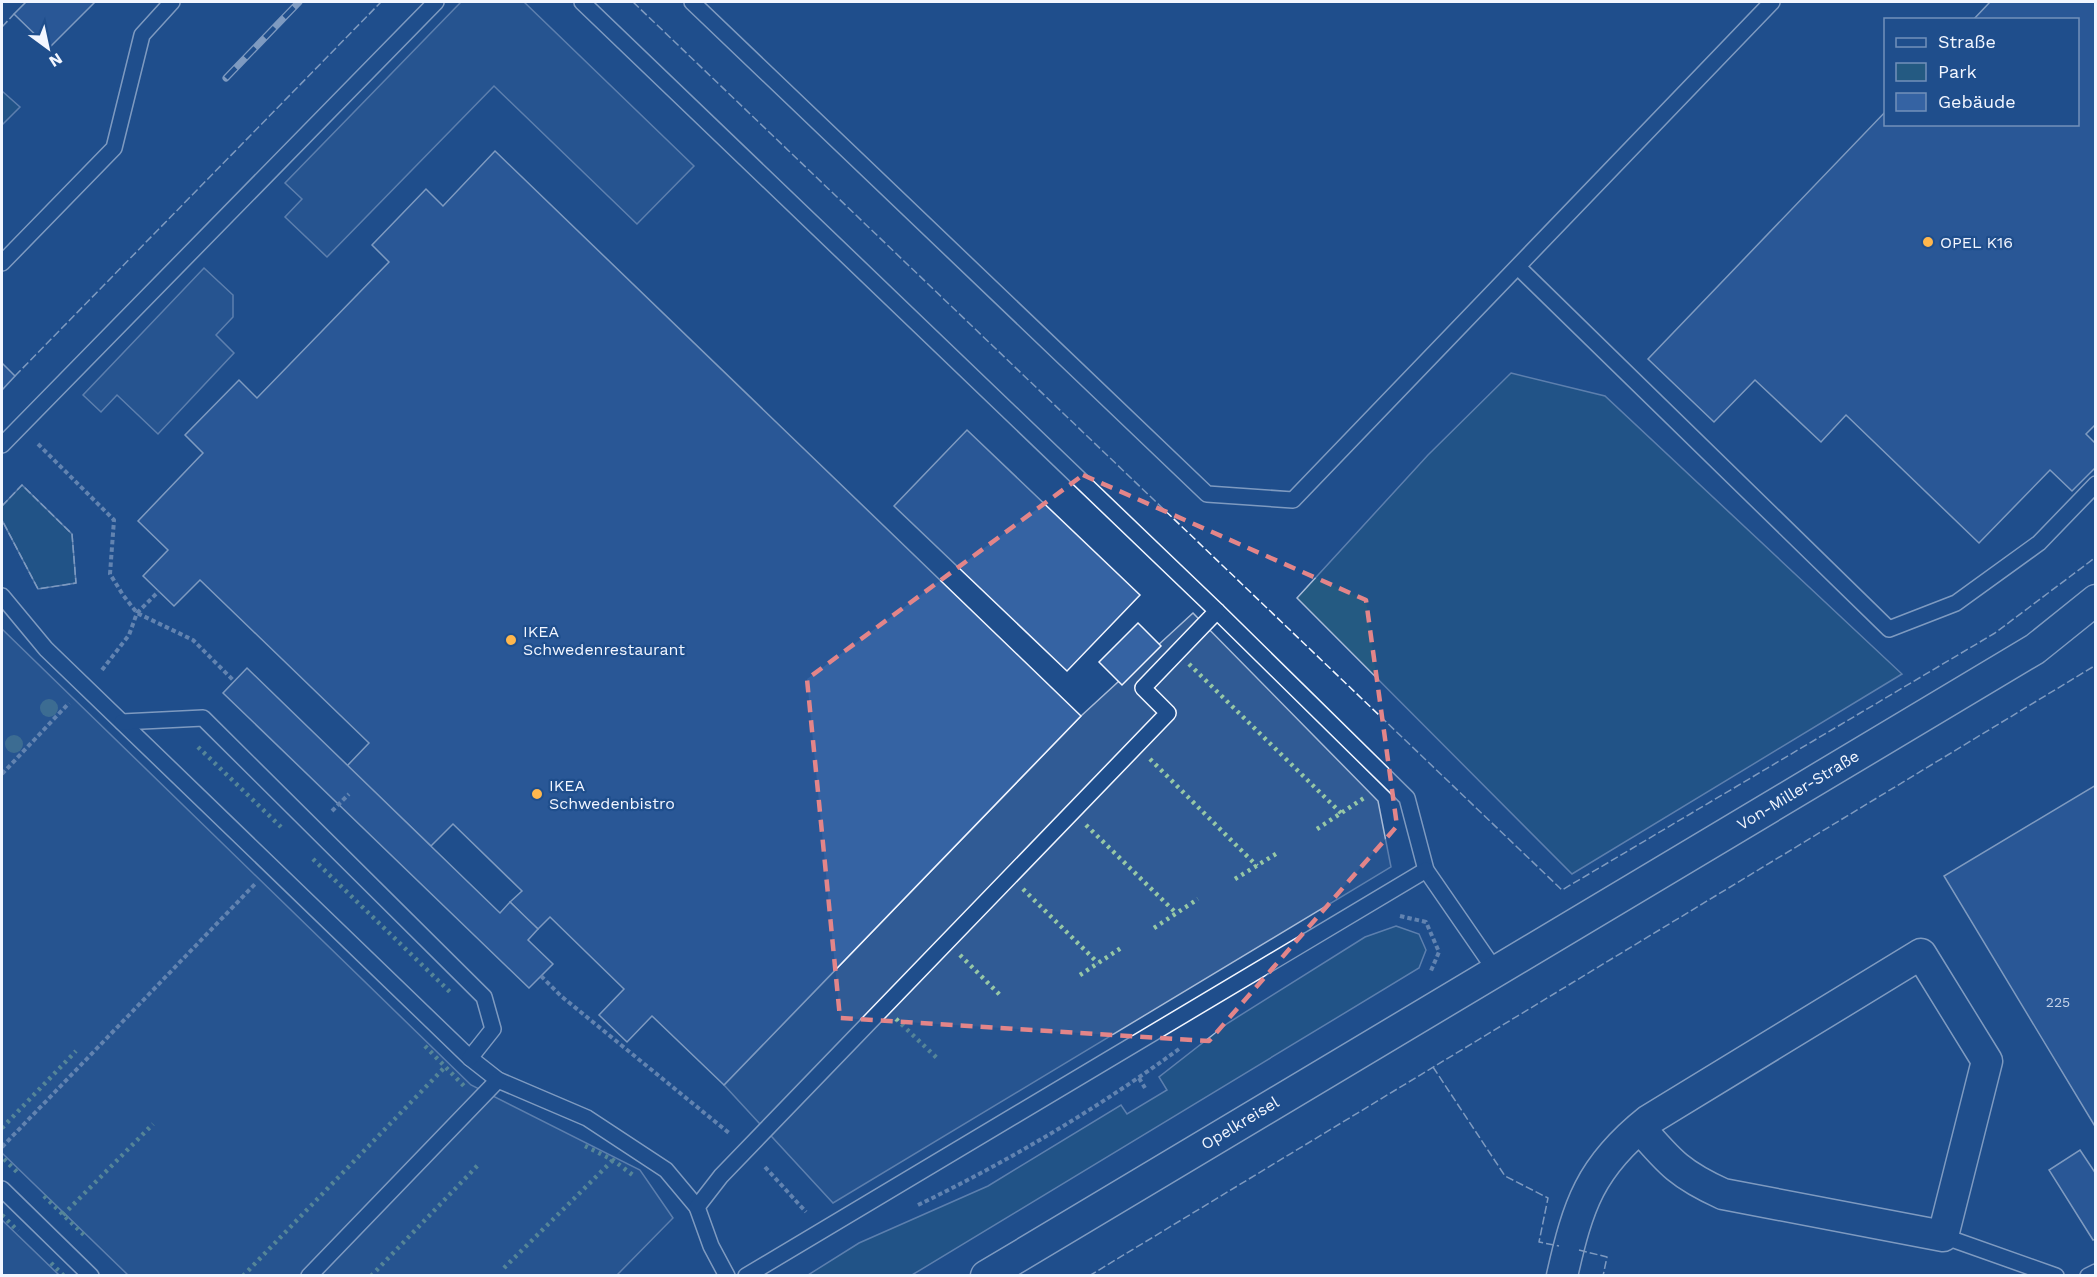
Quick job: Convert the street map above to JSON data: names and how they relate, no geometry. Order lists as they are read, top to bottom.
{
  "streets": {
    "street": ["Von-Miller-Straße", "Opelkreisel"]
  },
  "crossings": [
    ["Von-Miller-Straße", "Opelkreisel"]
  ],
  "places": ["OPEL K16", "IKEA Schwedenrestaurant", "IKEA Schwedenbistro"],
  "house_numbers": ["225"],
  "legend": ["Straße", "Park", "Gebäude"],
  "north": "bottom right"
}
